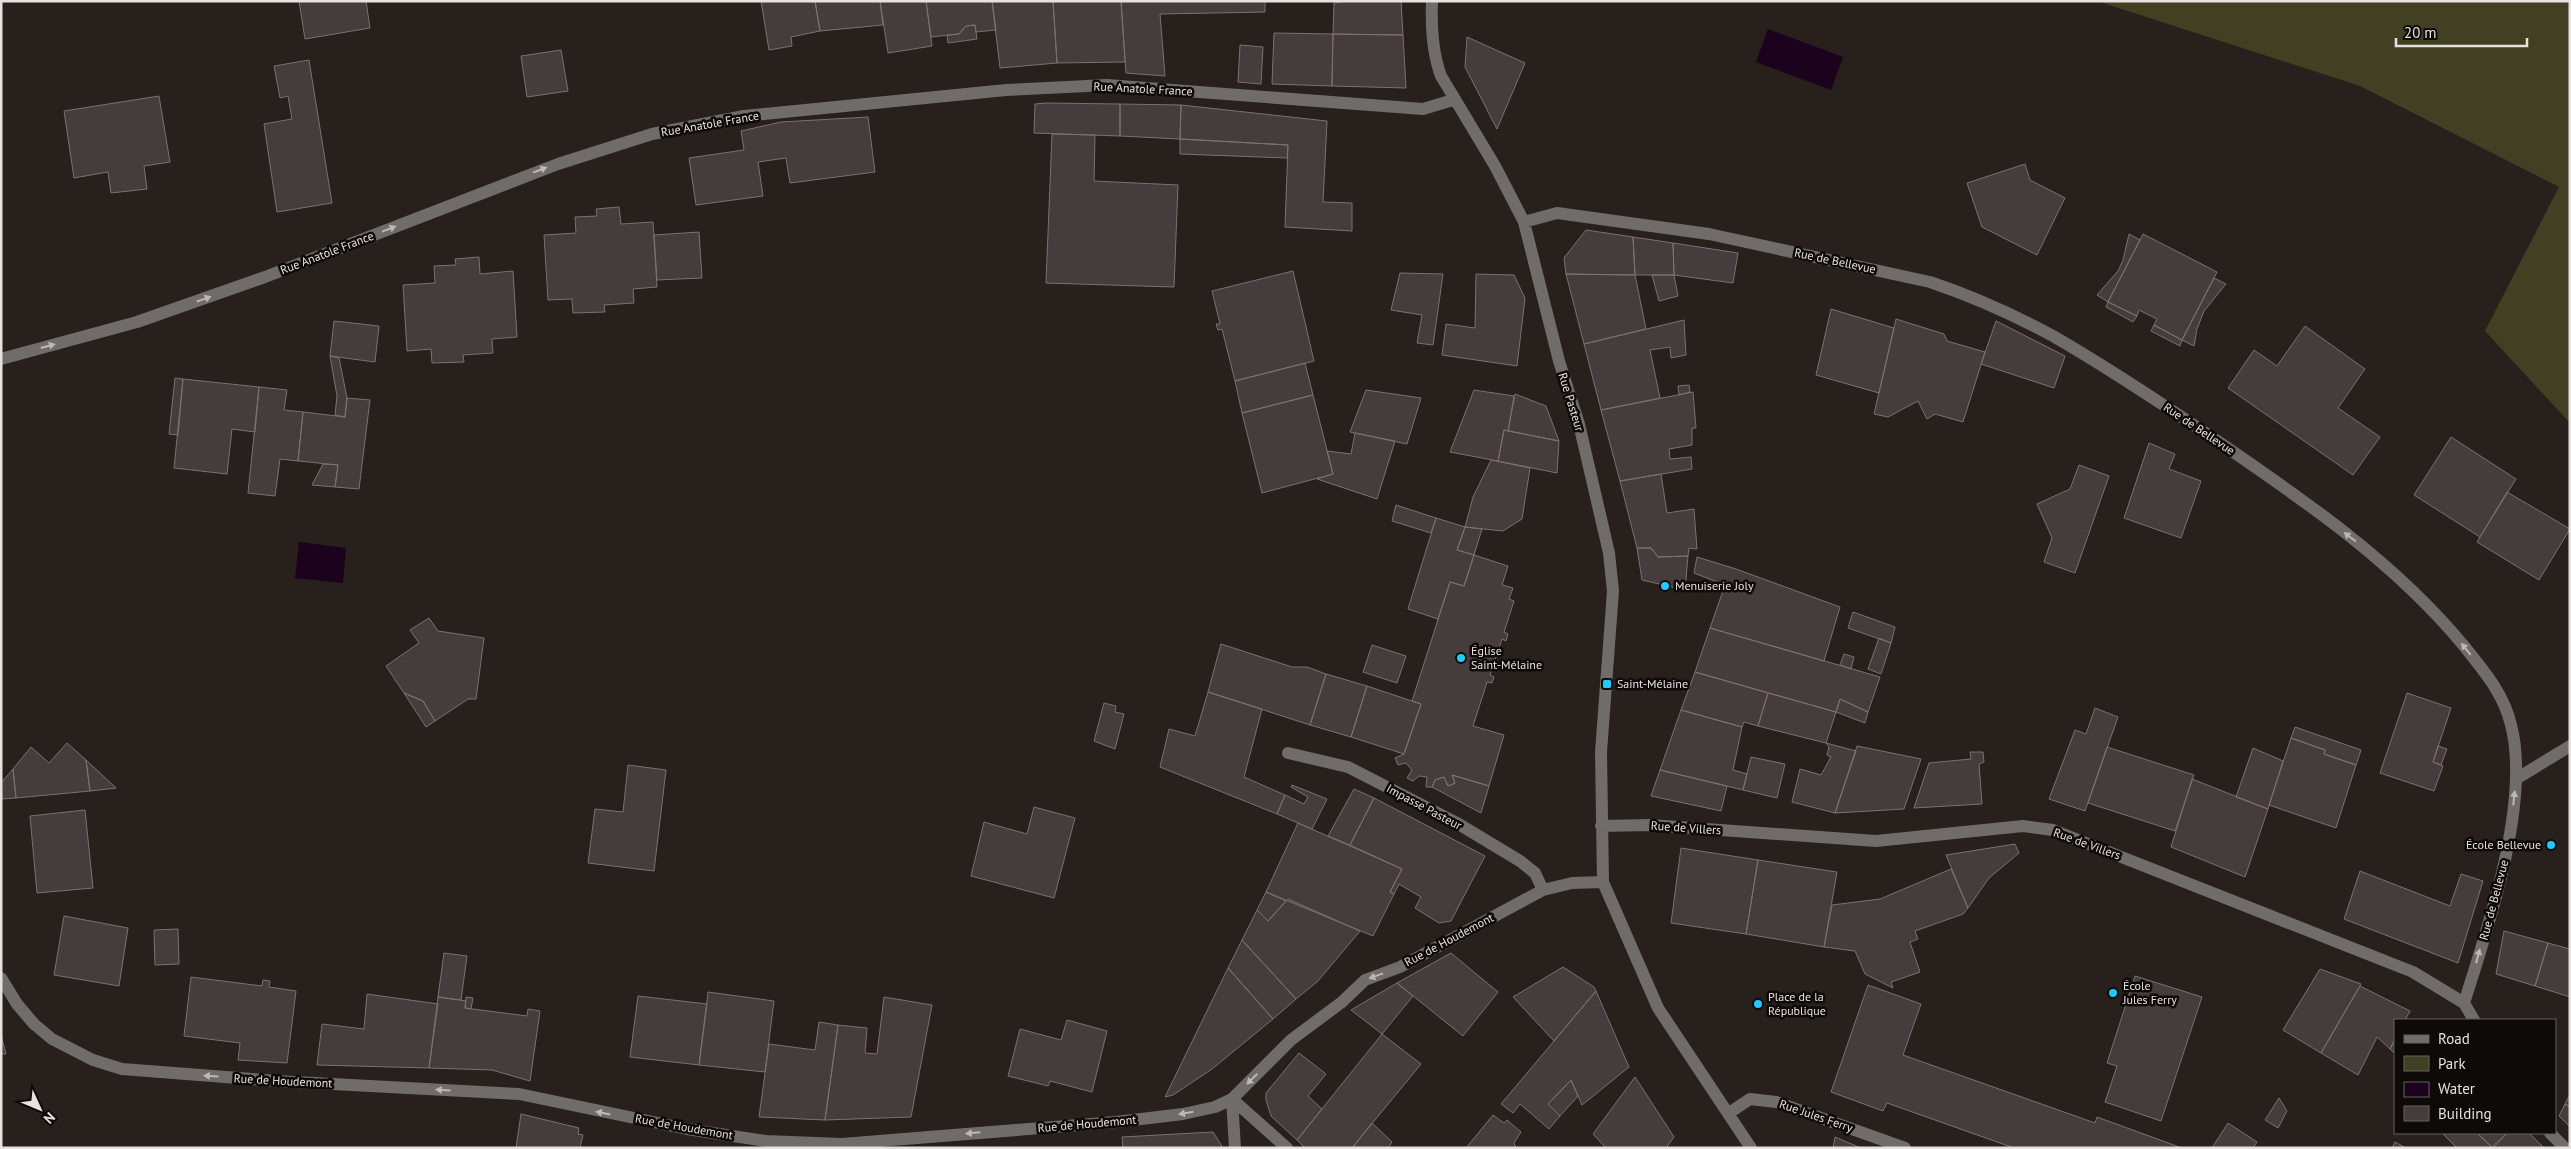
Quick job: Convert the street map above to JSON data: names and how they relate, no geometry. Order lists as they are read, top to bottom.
{
  "streets": {
    "street": [
      "Rue Anatole France",
      "Rue de Bellevue",
      "Rue Pasteur",
      "Impasse Pasteur",
      "Rue de Villers",
      "Rue de Houdemont",
      "Rue Jules Ferry"
    ]
  },
  "crossings": [
    ["Rue Anatole France", "Rue Pasteur"],
    ["Rue de Bellevue", "Rue Pasteur"],
    ["Rue de Bellevue", "Rue de Villers"],
    ["Rue Pasteur", "Rue de Villers"],
    ["Impasse Pasteur", "Rue de Houdemont"]
  ],
  "one_way": ["Rue Anatole France", "Rue de Bellevue", "Rue de Houdemont"],
  "places": {
    "other": [
      "Menuiserie Joly",
      "Église Saint-Mélaine",
      "École Bellevue",
      "École Jules Ferry",
      "Place de la République"
    ],
    "transit": ["Saint-Mélaine"]
  },
  "legend": [
    "Road",
    "Park",
    "Water",
    "Building"
  ],
  "scale_bar": "20 m",
  "north": "bottom right"
}
